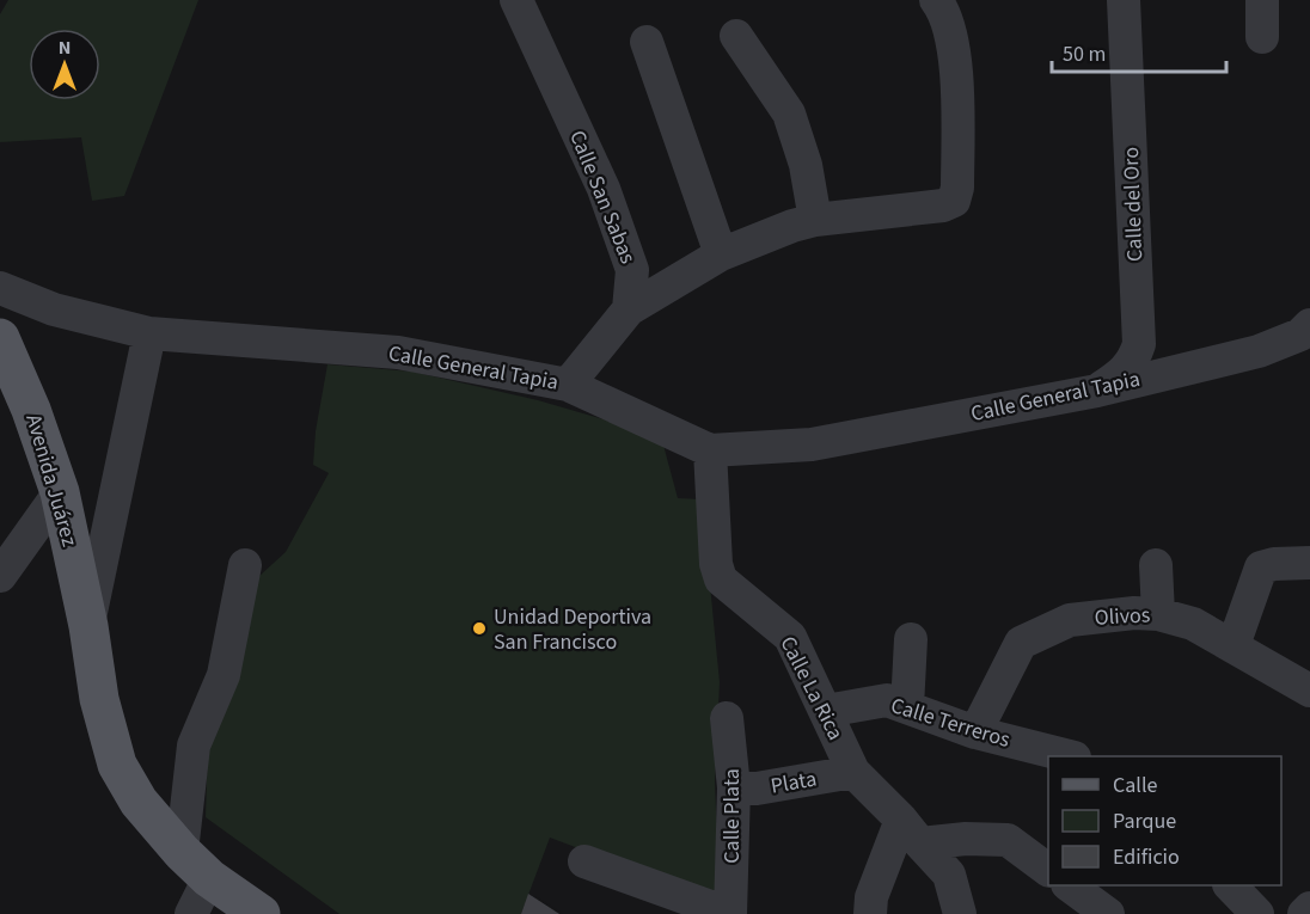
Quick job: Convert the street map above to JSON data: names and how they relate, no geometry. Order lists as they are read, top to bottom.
{
  "streets": {
    "main road": ["Avenida Juárez"],
    "street": [
      "Calle San Sabas",
      "Calle del Oro",
      "Calle General Tapia",
      "Olivos",
      "Calle La Rica",
      "Calle Terreros",
      "Plata",
      "Calle Plata"
    ]
  },
  "crossings": [
    ["Calle del Oro", "Calle General Tapia"],
    ["Calle General Tapia", "Calle La Rica"],
    ["Olivos", "Calle Terreros"],
    ["Calle La Rica", "Calle Terreros"],
    ["Calle La Rica", "Plata"],
    ["Plata", "Calle Plata"]
  ],
  "places": ["Unidad Deportiva San Francisco"],
  "legend": ["Calle", "Parque", "Edificio"],
  "scale_bar": "50 m",
  "north": "top"
}
